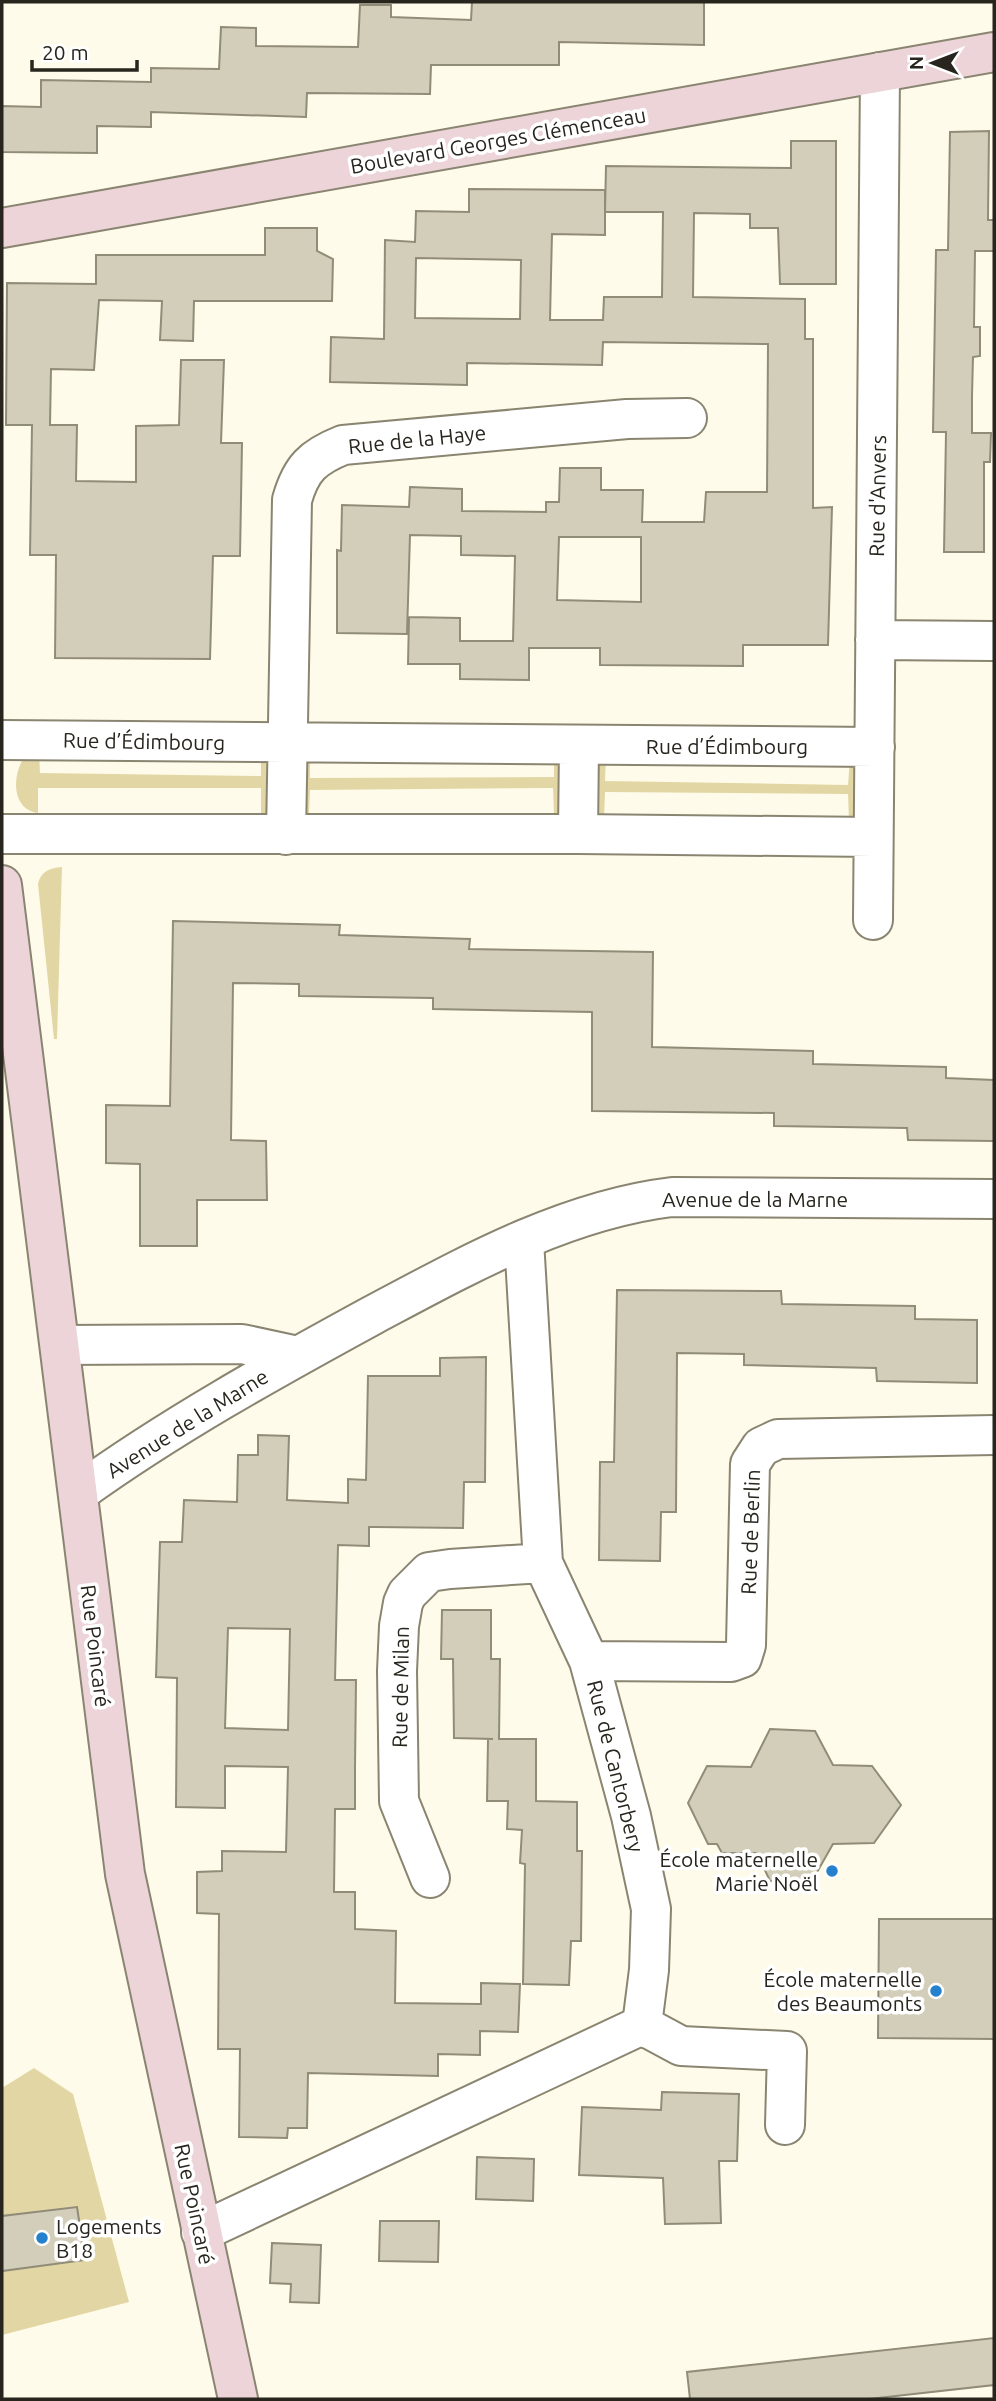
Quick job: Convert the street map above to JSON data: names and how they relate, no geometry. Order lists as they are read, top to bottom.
{
  "streets": {
    "street": [
      "Boulevard Georges Clémenceau",
      "Rue de la Haye",
      "Rue d'Anvers",
      "Rue d’Édimbourg",
      "Avenue de la Marne",
      "Rue de Berlin",
      "Rue Poincaré",
      "Rue de Milan",
      "Rue de Cantorbery"
    ]
  },
  "crossings": [
    ["Boulevard Georges Clémenceau", "Rue d'Anvers"],
    ["Rue de la Haye", "Rue d’Édimbourg"],
    ["Rue d'Anvers", "Rue d’Édimbourg"],
    ["Avenue de la Marne", "Rue Poincaré"],
    ["Avenue de la Marne", "Rue de Cantorbery"],
    ["Rue de Berlin", "Rue de Cantorbery"],
    ["Rue de Milan", "Rue de Cantorbery"]
  ],
  "places": ["École maternelle Marie Noël", "École maternelle des Beaumonts", "Logements B18"],
  "scale_bar": "20 m",
  "north": "left"
}
